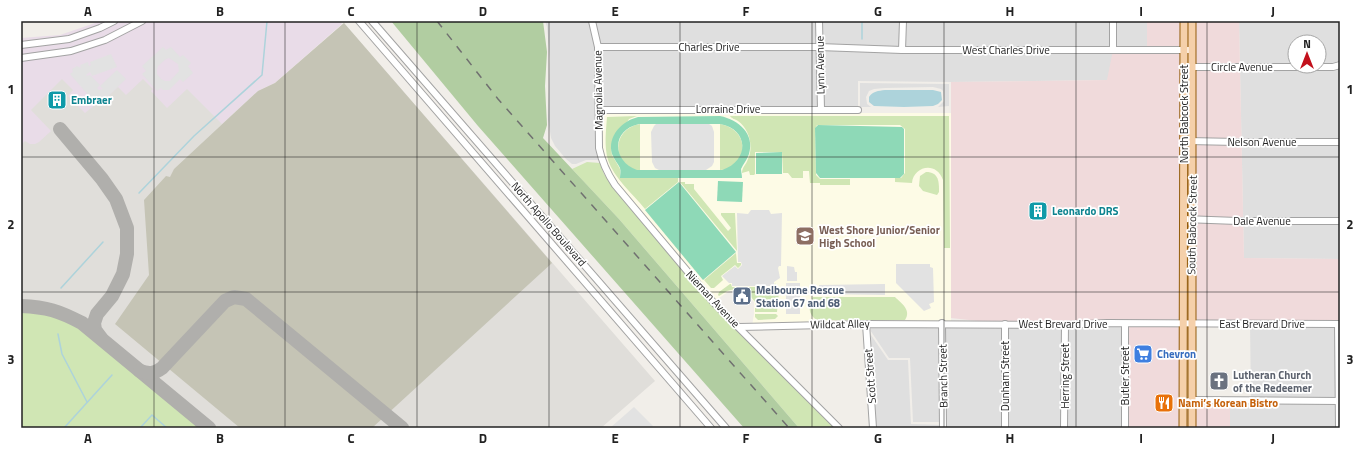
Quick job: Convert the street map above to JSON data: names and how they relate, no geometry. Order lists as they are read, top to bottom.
{
  "streets": {
    "main road": ["North Babcock Street", "South Babcock Street"],
    "street": [
      "Charles Drive",
      "West Charles Drive",
      "Lynn Avenue",
      "Circle Avenue",
      "Magnolia Avenue",
      "Lorraine Drive",
      "Nelson Avenue",
      "Dale Avenue",
      "North Apollo Boulevard",
      "Nieman Avenue",
      "Wildcat Alley",
      "West Brevard Drive",
      "East Brevard Drive",
      "Scott Street",
      "Branch Street",
      "Dunham Street",
      "Herring Street",
      "Butler Street"
    ]
  },
  "crossings": [
    ["Charles Drive", "West Charles Drive"],
    ["Charles Drive", "Lynn Avenue"],
    ["Charles Drive", "Magnolia Avenue"],
    ["West Charles Drive", "Lynn Avenue"],
    ["West Charles Drive", "North Babcock Street"],
    ["West Charles Drive", "South Babcock Street"],
    ["Lynn Avenue", "Lorraine Drive"],
    ["Circle Avenue", "South Babcock Street"],
    ["Magnolia Avenue", "Lorraine Drive"],
    ["Magnolia Avenue", "Nieman Avenue"],
    ["North Babcock Street", "Nelson Avenue"],
    ["North Babcock Street", "Dale Avenue"],
    ["North Babcock Street", "South Babcock Street"],
    ["Nelson Avenue", "South Babcock Street"],
    ["Dale Avenue", "South Babcock Street"],
    ["South Babcock Street", "West Brevard Drive"],
    ["South Babcock Street", "East Brevard Drive"],
    ["Nieman Avenue", "Wildcat Alley"],
    ["Wildcat Alley", "West Brevard Drive"],
    ["Wildcat Alley", "Scott Street"],
    ["Wildcat Alley", "Branch Street"],
    ["West Brevard Drive", "East Brevard Drive"],
    ["West Brevard Drive", "Branch Street"],
    ["West Brevard Drive", "Dunham Street"],
    ["West Brevard Drive", "Herring Street"],
    ["West Brevard Drive", "Butler Street"]
  ],
  "places": {
    "building": ["Embraer", "Leonardo DRS"],
    "school or university": ["West Shore Junior/Senior High School"],
    "public building": ["Melbourne Rescue Station 67 and 68"],
    "supermarket": ["Chevron"],
    "church": ["Lutheran Church of the Redeemer"],
    "restaurant": ["Nami’s Korean Bistro"]
  },
  "north": "top",
  "grid": {
    "columns": [
      "A",
      "B",
      "C",
      "D",
      "E",
      "F",
      "G",
      "H",
      "I",
      "J"
    ],
    "rows": ["1", "2", "3"]
  }
}
